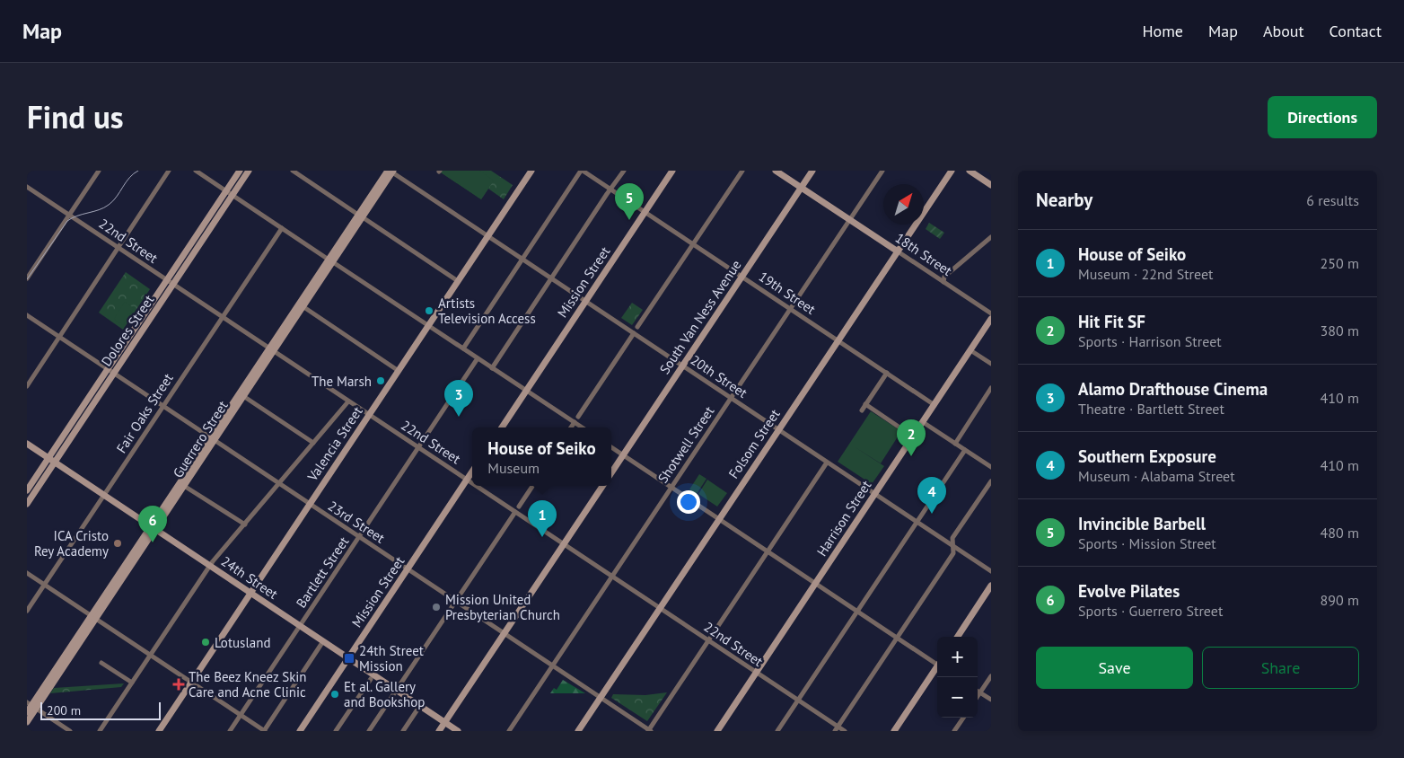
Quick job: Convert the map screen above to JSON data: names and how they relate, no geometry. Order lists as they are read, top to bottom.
{
  "streets": {
    "main road": [
      "18th Street",
      "Mission Street",
      "South Van Ness Avenue",
      "Dolores Street",
      "Guerrero Street",
      "Valencia Street",
      "Folsom Street",
      "Harrison Street",
      "24th Street"
    ],
    "street": [
      "22nd Street",
      "19th Street",
      "20th Street",
      "Fair Oaks Street",
      "Shotwell Street",
      "23rd Street",
      "Bartlett Street"
    ]
  },
  "crossings": [
    ["22nd Street", "Mission Street"],
    ["22nd Street", "Dolores Street"],
    ["22nd Street", "Fair Oaks Street"],
    ["22nd Street", "Guerrero Street"],
    ["22nd Street", "Valencia Street"],
    ["22nd Street", "Folsom Street"],
    ["22nd Street", "Shotwell Street"],
    ["22nd Street", "Harrison Street"],
    ["22nd Street", "Bartlett Street"],
    ["18th Street", "South Van Ness Avenue"],
    ["18th Street", "Folsom Street"],
    ["18th Street", "Shotwell Street"],
    ["Mission Street", "19th Street"],
    ["Mission Street", "20th Street"],
    ["Mission Street", "23rd Street"],
    ["Mission Street", "24th Street"],
    ["19th Street", "South Van Ness Avenue"],
    ["19th Street", "Folsom Street"],
    ["19th Street", "Shotwell Street"],
    ["19th Street", "Harrison Street"],
    ["South Van Ness Avenue", "20th Street"],
    ["Dolores Street", "23rd Street"],
    ["Dolores Street", "24th Street"],
    ["20th Street", "Guerrero Street"],
    ["20th Street", "Valencia Street"],
    ["20th Street", "Folsom Street"],
    ["20th Street", "Shotwell Street"],
    ["20th Street", "Harrison Street"],
    ["Fair Oaks Street", "23rd Street"],
    ["Fair Oaks Street", "24th Street"],
    ["Guerrero Street", "23rd Street"],
    ["Guerrero Street", "24th Street"],
    ["Valencia Street", "23rd Street"],
    ["Valencia Street", "24th Street"],
    ["Folsom Street", "23rd Street"],
    ["Shotwell Street", "23rd Street"],
    ["23rd Street", "Bartlett Street"],
    ["Bartlett Street", "24th Street"]
  ],
  "places": {
    "other": [
      "Artists Television Access",
      "The Marsh",
      "ICA Cristo Rey Academy",
      "Mission United Presbyterian Church",
      "Lotusland",
      "Et al. Gallery and Bookshop"
    ],
    "transit": ["24th Street Mission"],
    "health": ["The Beez Kneez Skin Care and Acne Clinic"]
  },
  "scale_bar": "200 m",
  "north": "top right",
  "page": {
    "header": "Map",
    "nav": [
      "Home",
      "Map",
      "About",
      "Contact"
    ],
    "title": "Find us",
    "buttons": [
      "Directions",
      ["Save", "Share"]
    ],
    "heading": ["Nearby", "6 results"],
    "pins": [
      "5",
      "3",
      "2",
      "4",
      "1",
      "6"
    ],
    "list": [
      {
        "mark": "1",
        "name": "House of Seiko",
        "note": "Museum · 22nd Street",
        "value": "250 m"
      },
      {
        "mark": "2",
        "name": "Hit Fit SF",
        "note": "Sports · Harrison Street",
        "value": "380 m"
      },
      {
        "mark": "3",
        "name": "Alamo Drafthouse Cinema",
        "note": "Theatre · Bartlett Street",
        "value": "410 m"
      },
      {
        "mark": "4",
        "name": "Southern Exposure",
        "note": "Museum · Alabama Street",
        "value": "410 m"
      },
      {
        "mark": "5",
        "name": "Invincible Barbell",
        "note": "Sports · Mission Street",
        "value": "480 m"
      },
      {
        "mark": "6",
        "name": "Evolve Pilates",
        "note": "Sports · Guerrero Street",
        "value": "890 m"
      }
    ],
    "popup": ["House of Seiko", "Museum"],
    "map_buttons": ["+", "−"],
    "scale": "200 m"
  }
}
